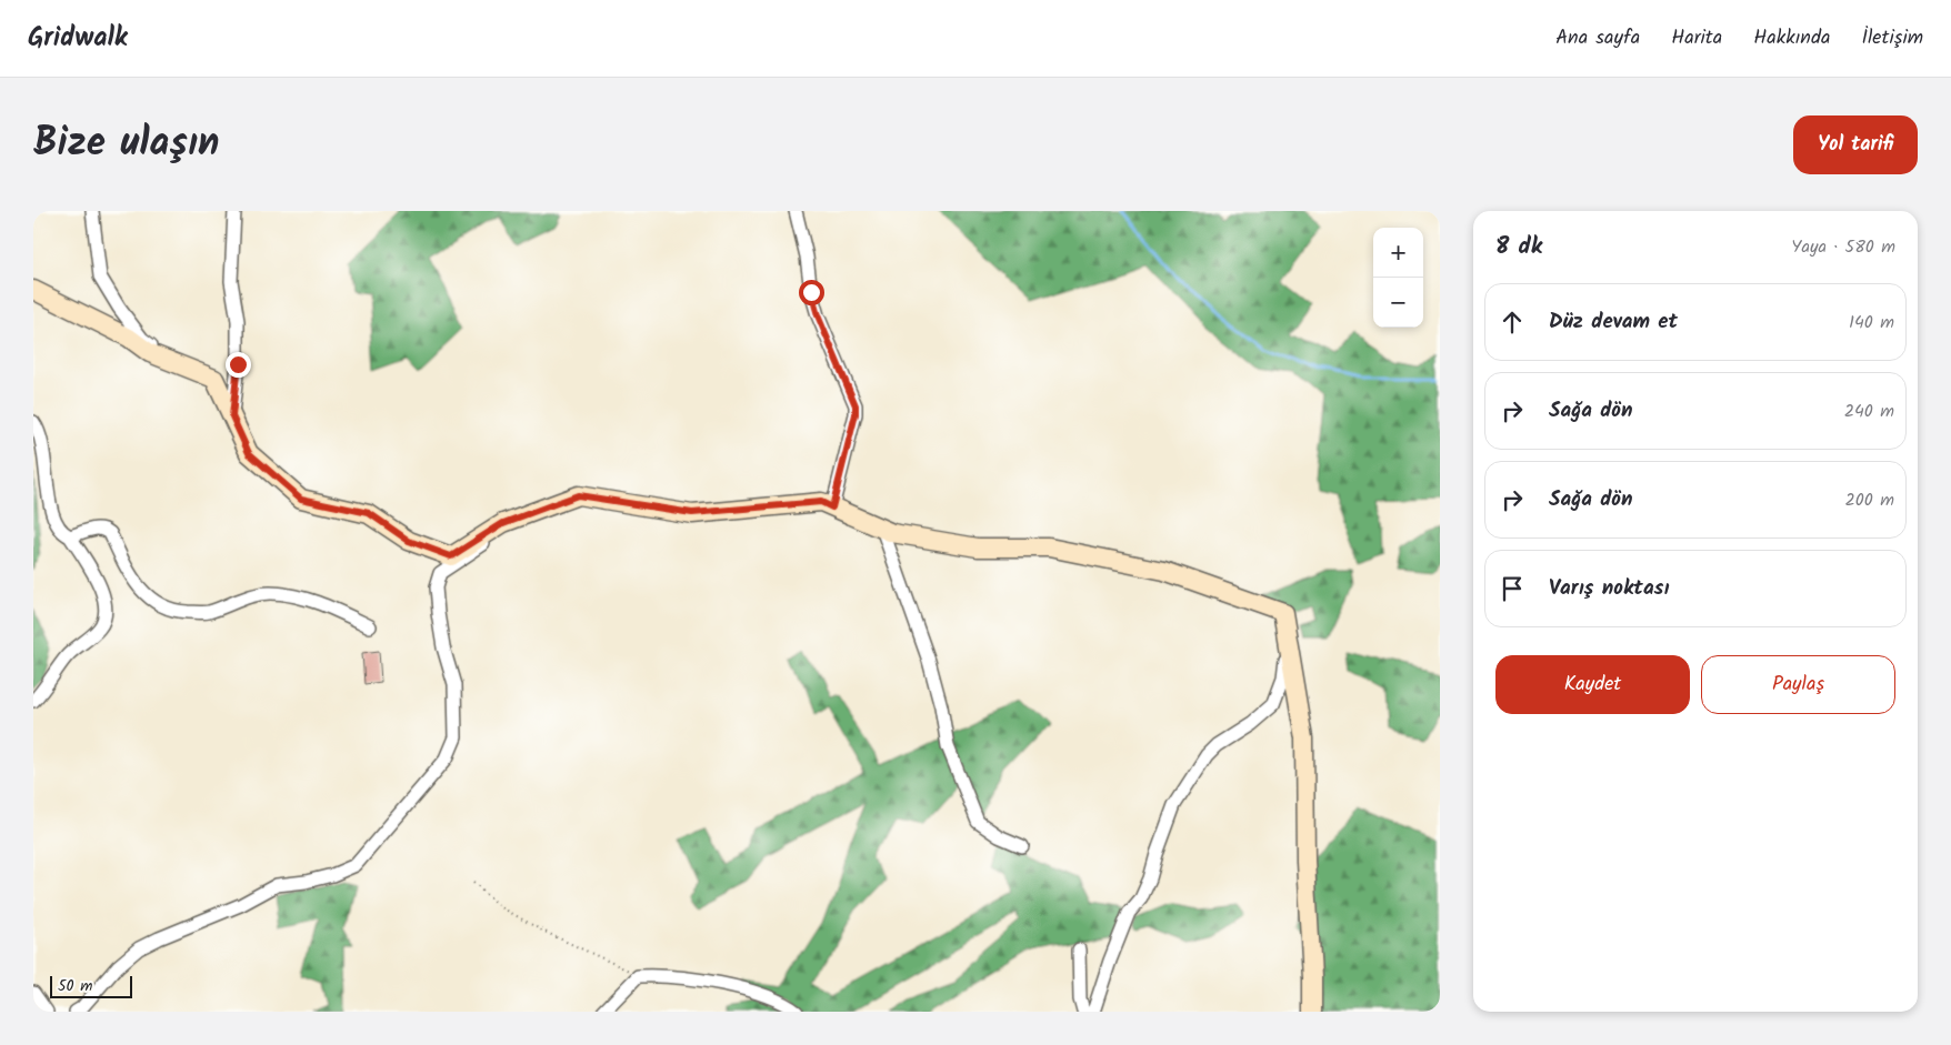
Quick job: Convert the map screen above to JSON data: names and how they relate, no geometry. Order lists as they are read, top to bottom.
{
  "scale_bar": "50 m",
  "page": {
    "header": "Gridwalk",
    "nav": [
      "Ana sayfa",
      "Harita",
      "Hakkında",
      "İletişim"
    ],
    "title": "Bize ulaşın",
    "buttons": [
      "Yol tarifi",
      ["Kaydet", "Paylaş"]
    ],
    "heading": ["8 dk", "Yaya · 580 m"],
    "map_buttons": ["+", "−"],
    "list": [
      ["Düz devam et", "140 m"],
      ["Sağa dön", "240 m"],
      ["Sağa dön", "200 m"],
      "Varış noktası"
    ],
    "scale": "50 m"
  }
}
